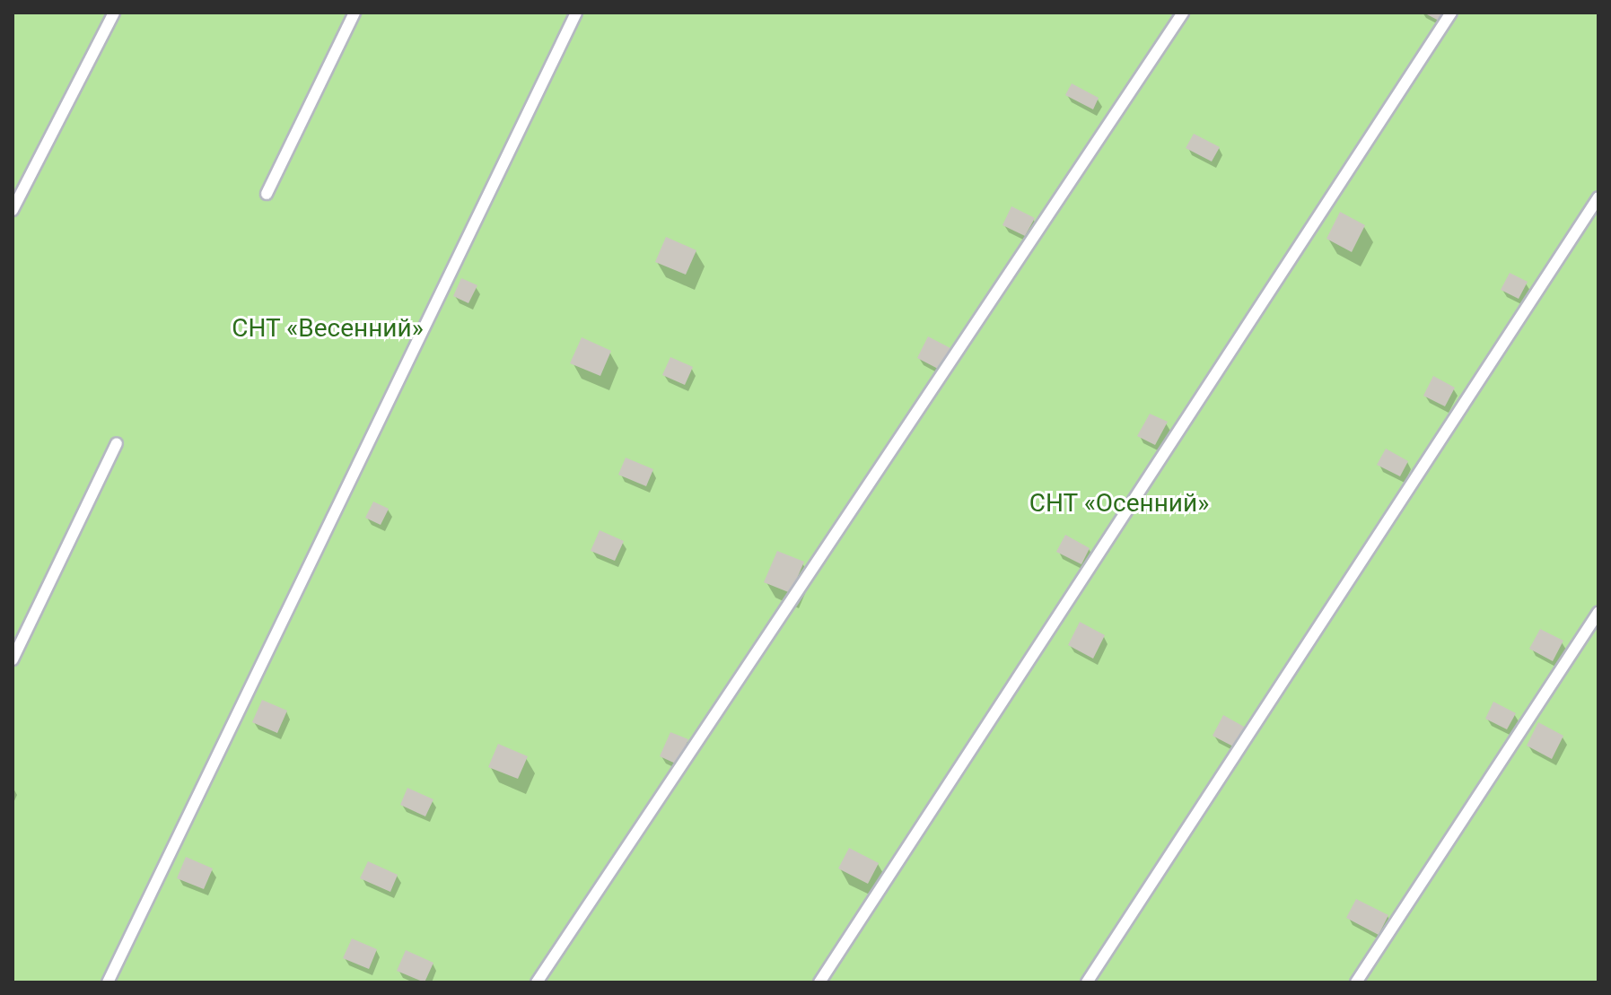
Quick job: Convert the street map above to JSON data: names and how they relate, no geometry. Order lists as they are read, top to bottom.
{
  "parks": ["СНТ «Весенний»", "СНТ «Осенний»"]
}
